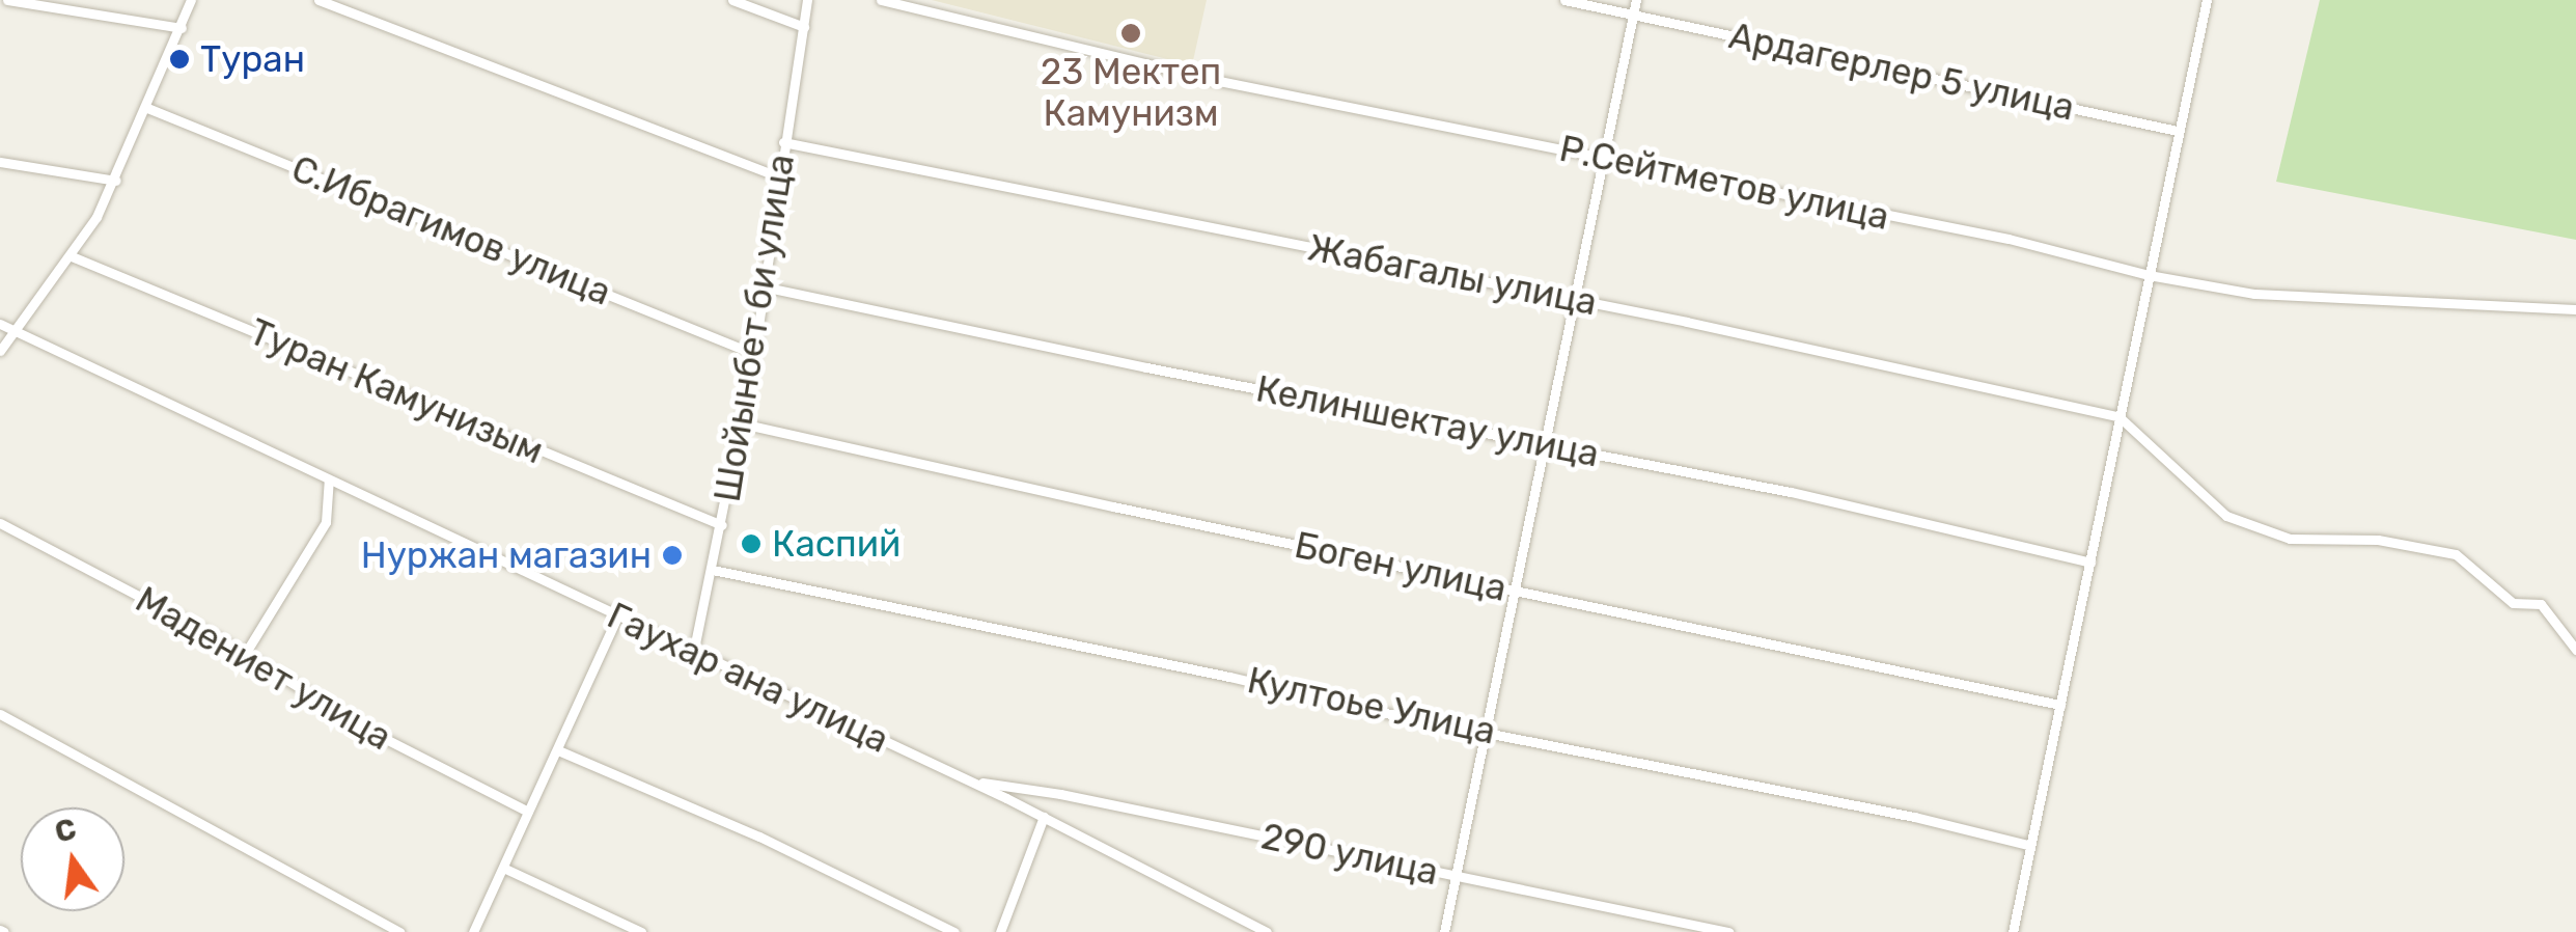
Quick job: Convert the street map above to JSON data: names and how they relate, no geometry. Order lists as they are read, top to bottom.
{
  "streets": {
    "street": [
      "Ардагерлер 5 улица",
      "Р.Сейтметов улица",
      "С.Ибрагимов улица",
      "Жабагалы улица",
      "Шойынбет би улица",
      "Туран Камунизым",
      "Келиншектау улица",
      "Боген улица",
      "Мадениет улица",
      "Гаухар ана улица",
      "Култоье Улица",
      "290 улица"
    ]
  },
  "crossings": [
    ["С.Ибрагимов улица", "Шойынбет би улица"],
    ["Жабагалы улица", "Шойынбет би улица"],
    ["Шойынбет би улица", "Туран Камунизым"],
    ["Шойынбет би улица", "Келиншектау улица"],
    ["Шойынбет би улица", "Боген улица"],
    ["Шойынбет би улица", "Гаухар ана улица"],
    ["Шойынбет би улица", "Култоье Улица"],
    ["Гаухар ана улица", "290 улица"]
  ],
  "places": [
    "23 Мектеп Камунизм",
    "Туран",
    "Каспий",
    "Нуржан магазин"
  ],
  "north": "top"
}
